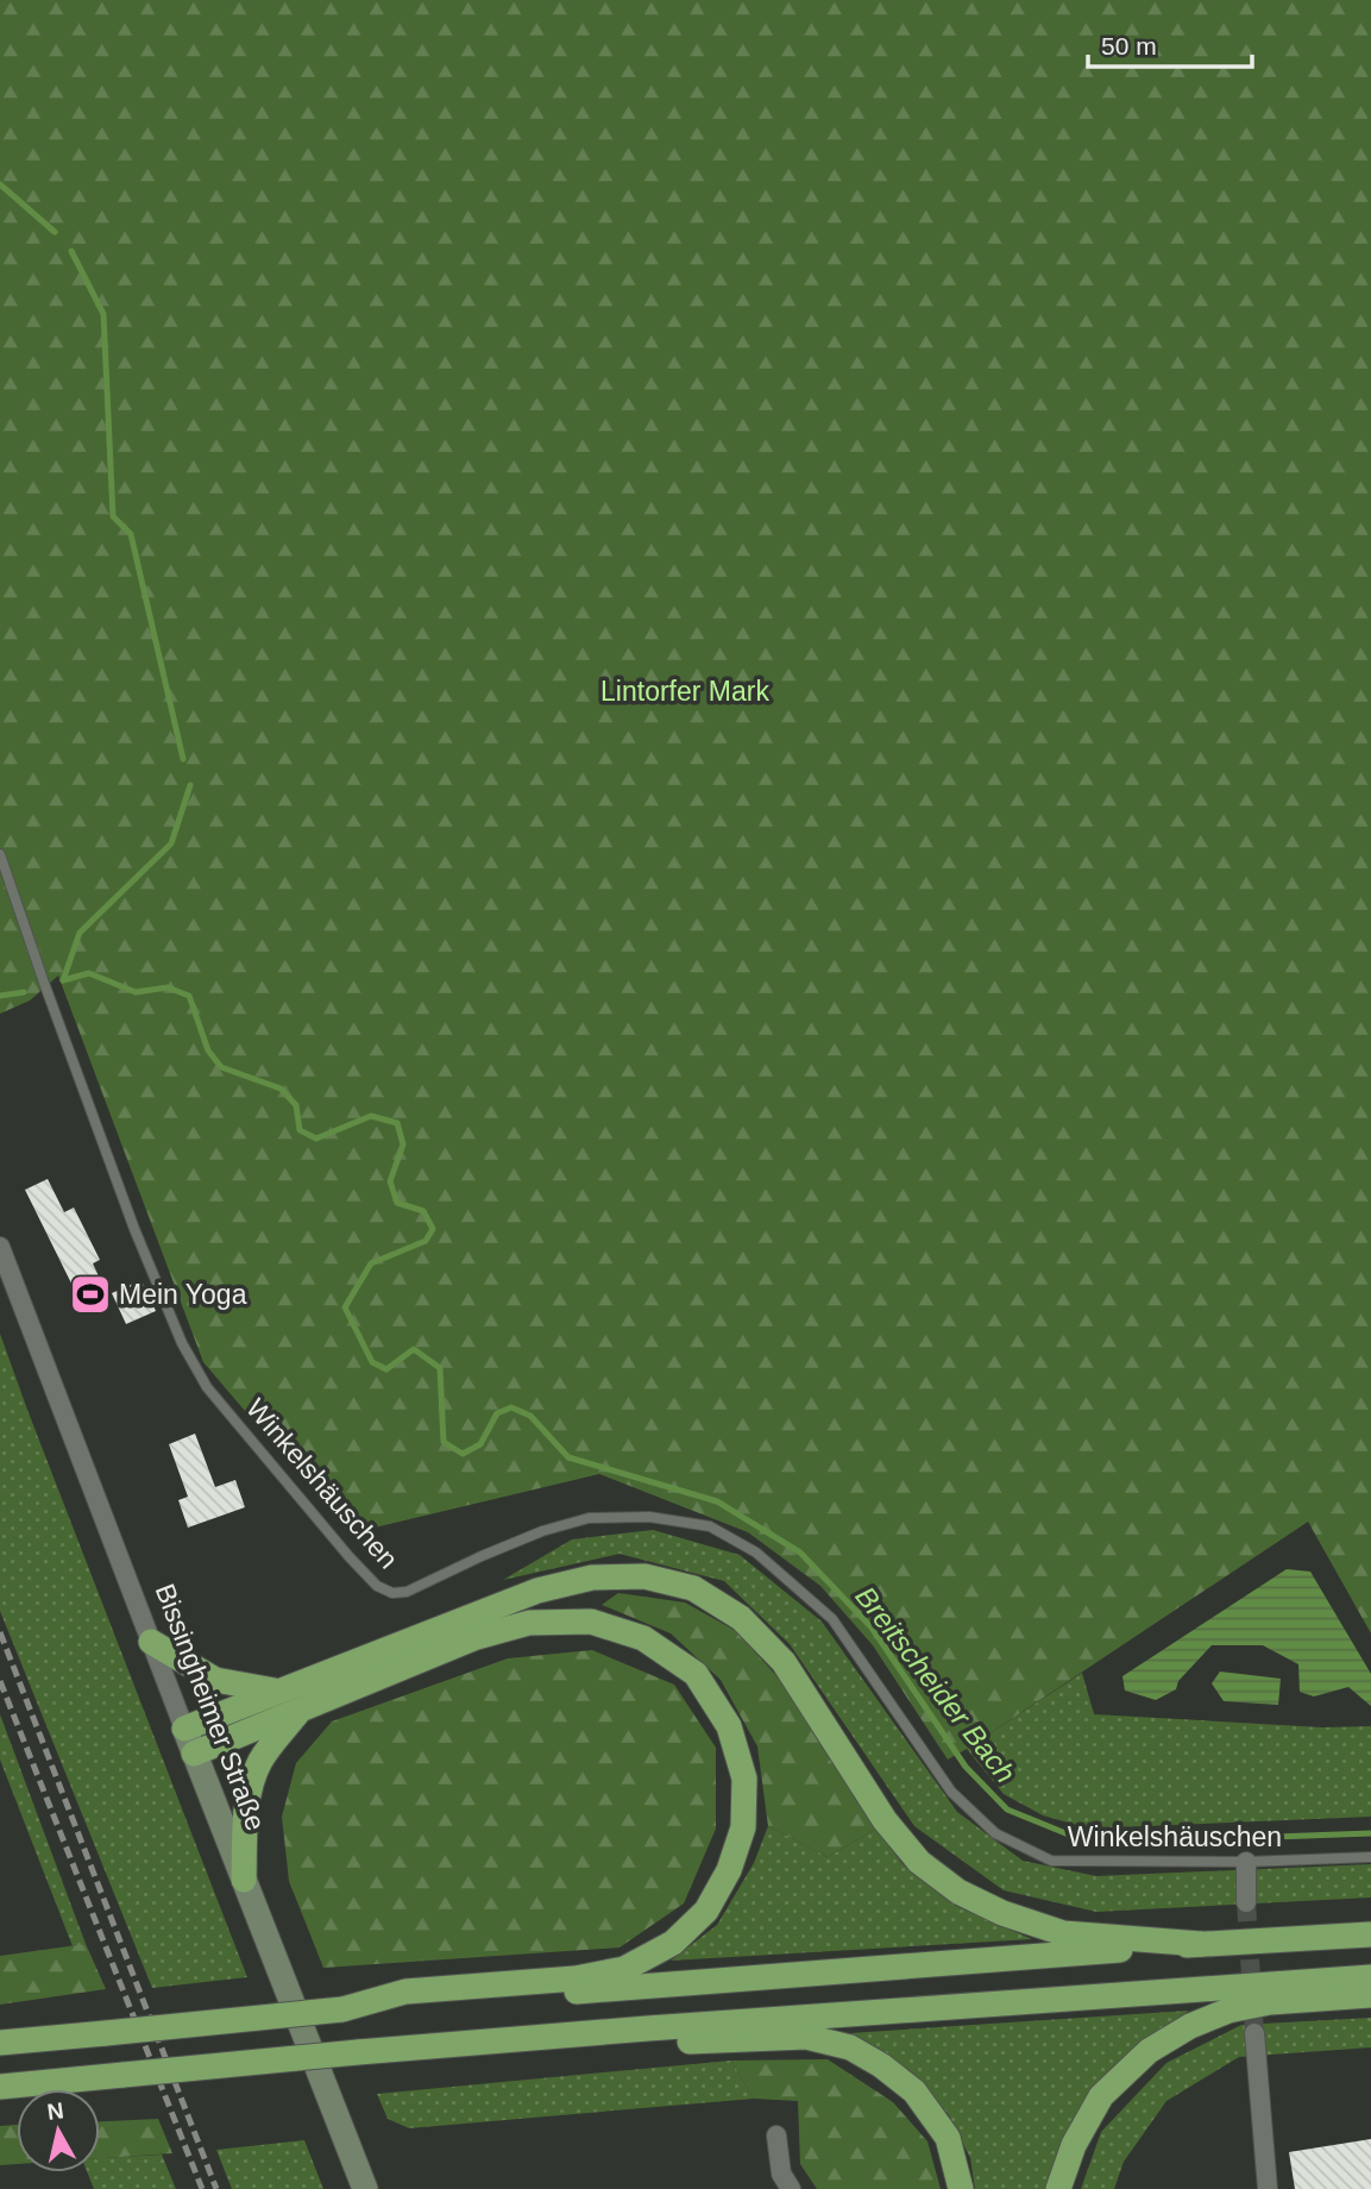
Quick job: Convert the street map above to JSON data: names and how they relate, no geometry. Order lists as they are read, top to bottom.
{
  "streets": {
    "street": ["Bissingheimer Straße"],
    "lane": ["Winkelshäuschen"]
  },
  "water": ["Breitscheider Bach"],
  "parks": ["Lintorfer Mark"],
  "places": {
    "sports": ["Mein Yoga"]
  },
  "scale_bar": "50 m",
  "north": "top"
}
